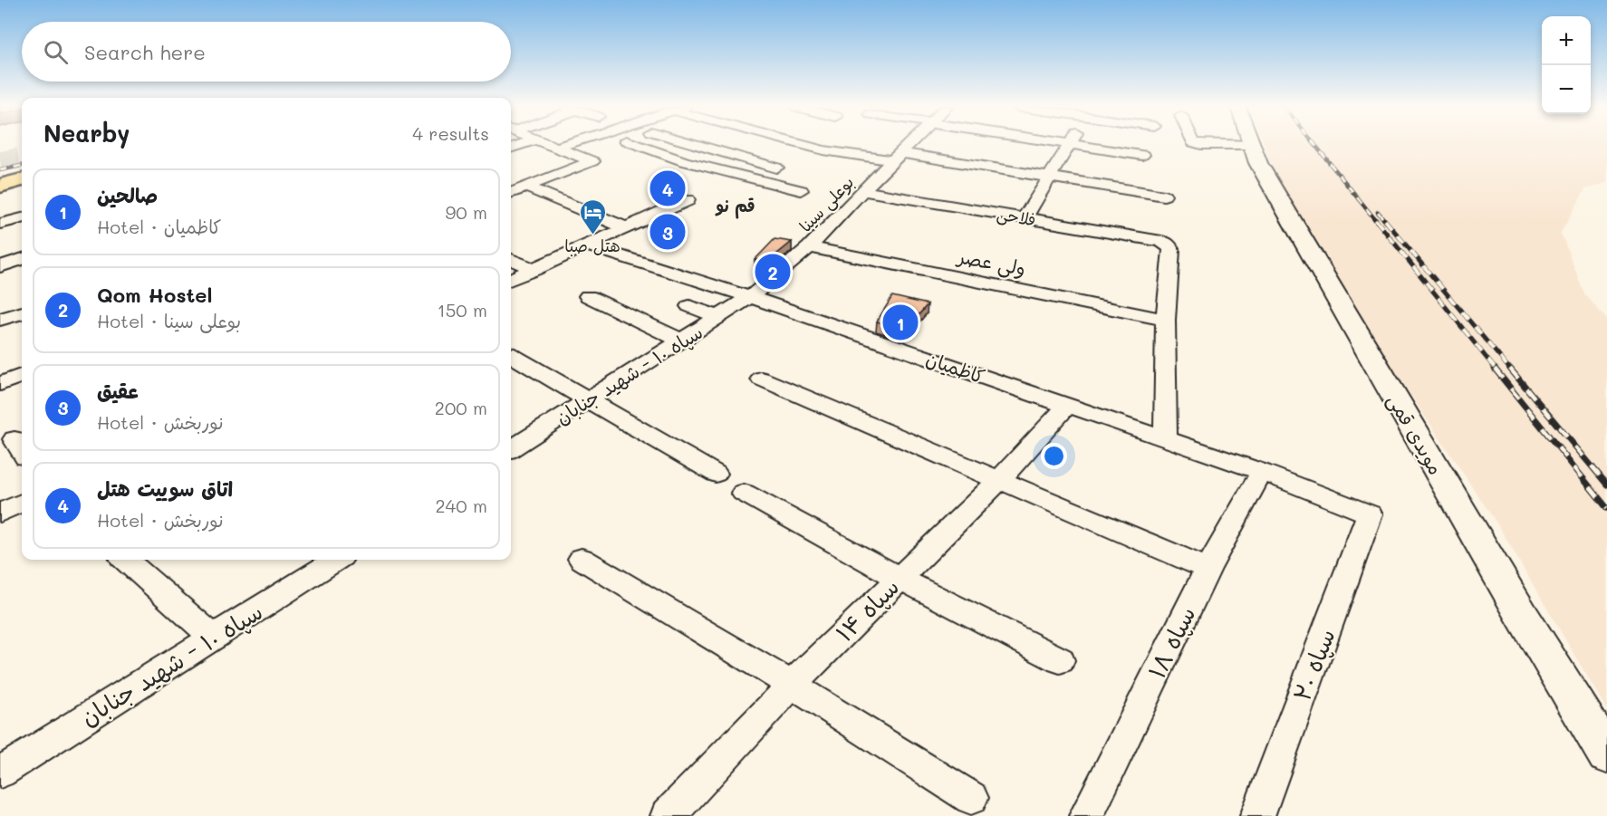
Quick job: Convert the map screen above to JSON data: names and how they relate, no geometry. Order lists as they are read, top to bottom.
{
  "streets": {
    "street": [
      "بوعلی سینا",
      "فلاحی",
      "ولی عصر",
      "کاظمیان",
      "سپاه ۱۰ - شهید جنابان",
      "مویدی قمی",
      "سپاه ۱۴",
      "سپاه ۱۸",
      "سپاه ۲۰"
    ]
  },
  "crossings": [
    ["بوعلی سینا", "فلاحی"],
    ["بوعلی سینا", "ولی عصر"],
    ["بوعلی سینا", "کاظمیان"],
    ["بوعلی سینا", "سپاه ۱۰ - شهید جنابان"],
    ["فلاحی", "ولی عصر"],
    ["کاظمیان", "سپاه ۱۰ - شهید جنابان"],
    ["کاظمیان", "سپاه ۱۴"],
    ["کاظمیان", "سپاه ۱۸"],
    ["کاظمیان", "سپاه ۲۰"]
  ],
  "districts": ["قم نو"],
  "places": {
    "hotel": ["هتل صبا"]
  },
  "page": {
    "map_buttons": ["+", "−"],
    "search": "Search here",
    "heading": ["Nearby", "4 results"],
    "pins": [
      "4",
      "3",
      "2",
      "1"
    ],
    "list": [
      {
        "mark": "1",
        "name": "صالحین",
        "note": "Hotel · کاظمیان",
        "value": "90 m"
      },
      {
        "mark": "2",
        "name": "Qom Hostel",
        "note": "Hotel · بوعلی سینا",
        "value": "150 m"
      },
      {
        "mark": "3",
        "name": "عقیق",
        "note": "Hotel · نوربخش",
        "value": "200 m"
      },
      {
        "mark": "4",
        "name": "اتاق سوییت هتل",
        "note": "Hotel · نوربخش",
        "value": "240 m"
      }
    ]
  }
}
